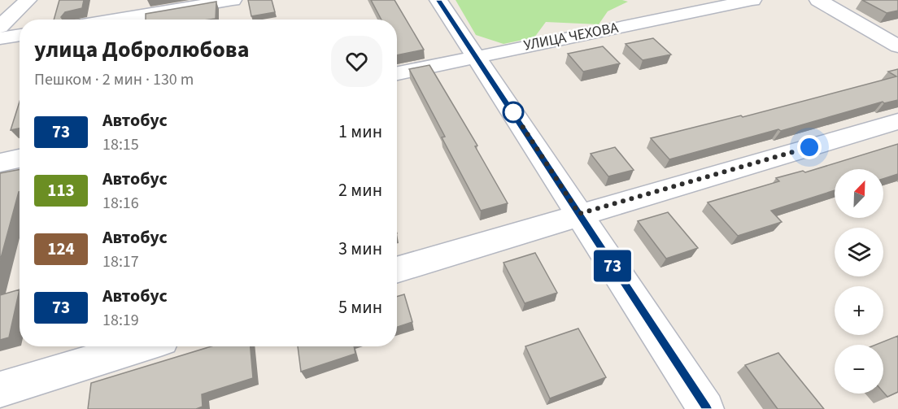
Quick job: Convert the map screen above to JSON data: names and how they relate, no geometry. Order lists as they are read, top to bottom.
{
  "streets": {
    "street": ["УЛИЦА ЧЕХОВА"]
  },
  "lines": ["bus line 73"],
  "north": "top right",
  "page": {
    "on_map": "73",
    "heading": ["улица Добролюбова", "Пешком · 2 мин · 130 m"],
    "list": [
      {
        "mark": "73",
        "name": "Автобус",
        "note": "18:15",
        "value": "1 мин"
      },
      {
        "mark": "113",
        "name": "Автобус",
        "note": "18:16",
        "value": "2 мин"
      },
      {
        "mark": "124",
        "name": "Автобус",
        "note": "18:17",
        "value": "3 мин"
      },
      {
        "mark": "73",
        "name": "Автобус",
        "note": "18:19",
        "value": "5 мин"
      }
    ],
    "map_buttons": ["+", "−"]
  }
}
